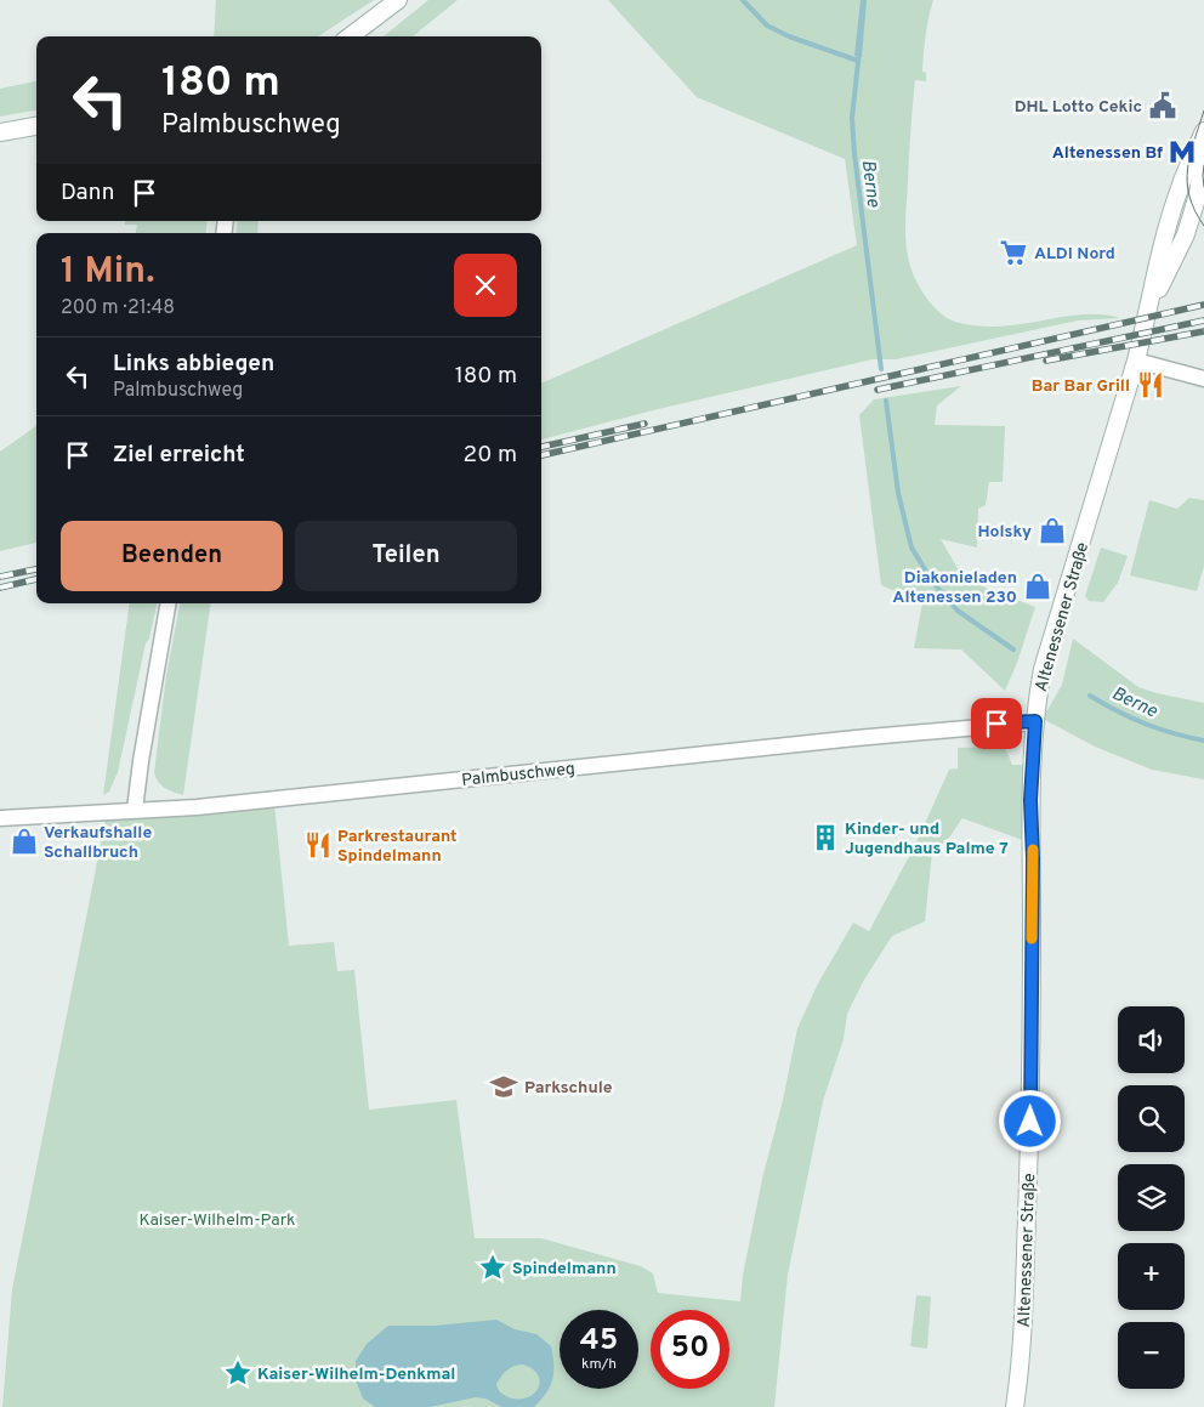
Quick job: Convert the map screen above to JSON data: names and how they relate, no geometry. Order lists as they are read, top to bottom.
{
  "streets": {
    "main road": ["Altenessener Straße"],
    "street": ["Palmbuschweg"]
  },
  "crossings": [
    ["Altenessener Straße", "Palmbuschweg"]
  ],
  "water": ["Berne"],
  "parks": ["Kaiser-Wilhelm-Park"],
  "places": {
    "public building": ["DHL Lotto Cekic"],
    "metro station": ["Altenessen Bf"],
    "supermarket": ["ALDI Nord"],
    "restaurant": ["Bar Bar Grill", "Parkrestaurant Spindelmann"],
    "shop": ["Holsky", "Diakonieladen Altenessen 230", "Verkaufshalle Schallbruch"],
    "building": ["Kinder- und Jugendhaus Palme 7"],
    "school or university": ["Parkschule"],
    "place": ["Spindelmann", "Kaiser-Wilhelm-Denkmal"]
  },
  "page": {
    "turn": ["180 m", "Palmbuschweg"],
    "then": "Dann",
    "heading": ["1 Min.", "200 m · 21:48"],
    "list": [
      {
        "name": "Links abbiegen",
        "note": "Palmbuschweg",
        "value": "180 m"
      },
      {
        "name": "Ziel erreicht",
        "value": "20 m"
      }
    ],
    "buttons": ["Beenden", "Teilen"],
    "map_buttons": ["+", "−"],
    "speed": "45 km/h",
    "limit": "50"
  }
}
